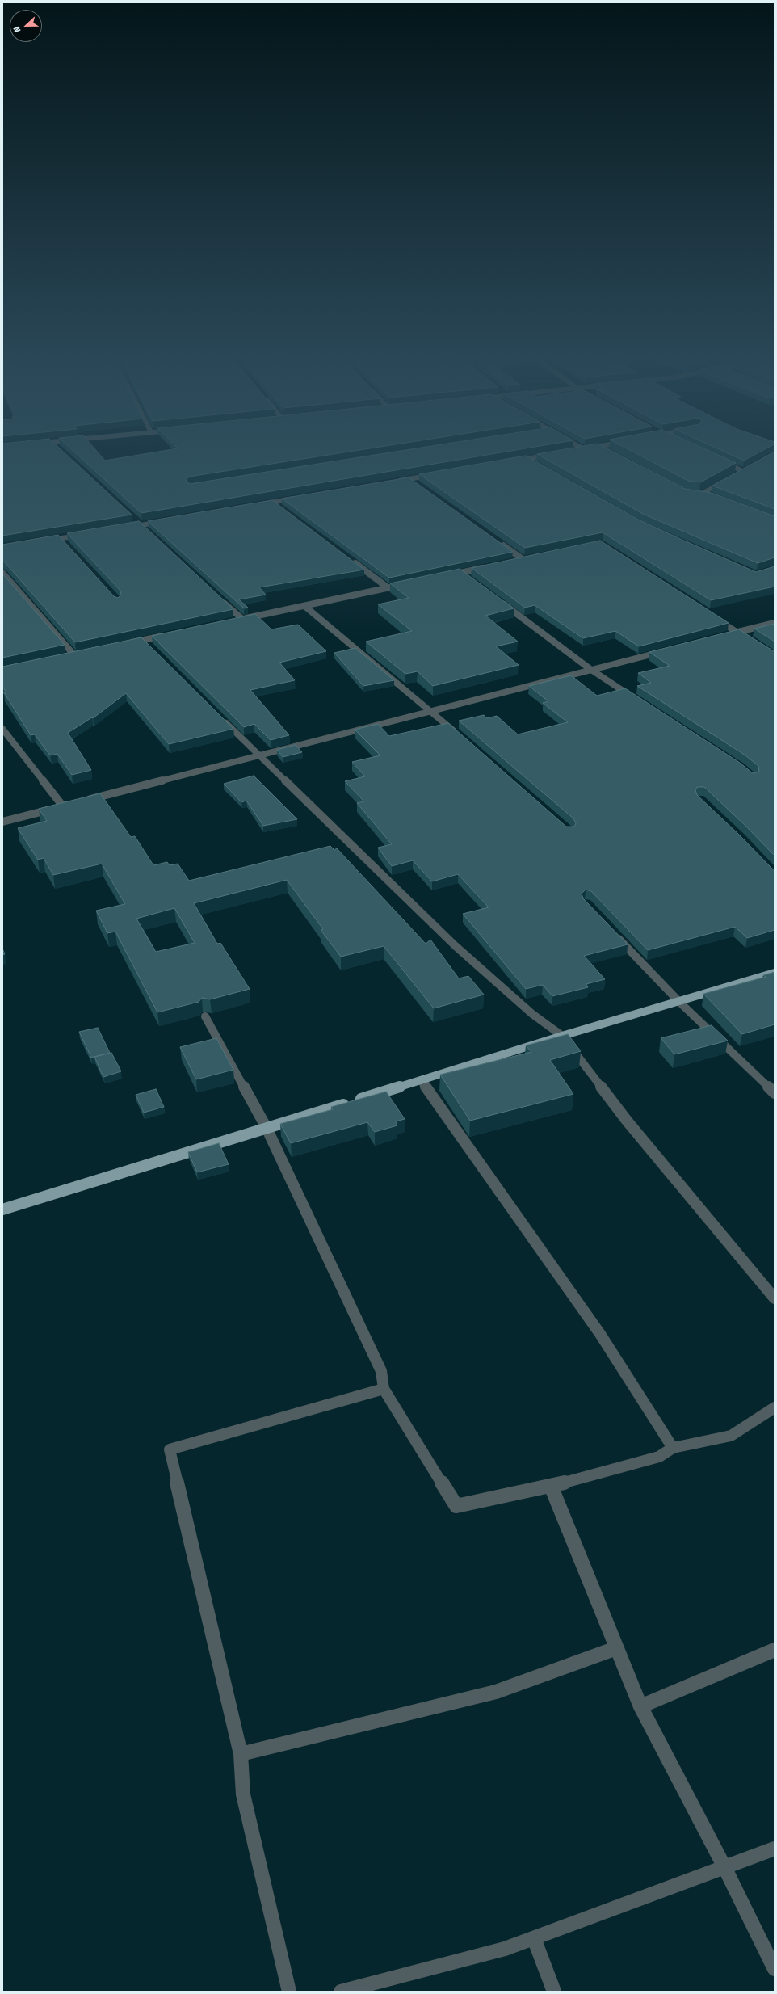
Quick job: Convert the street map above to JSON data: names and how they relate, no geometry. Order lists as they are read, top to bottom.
{
  "north": "left"
}
